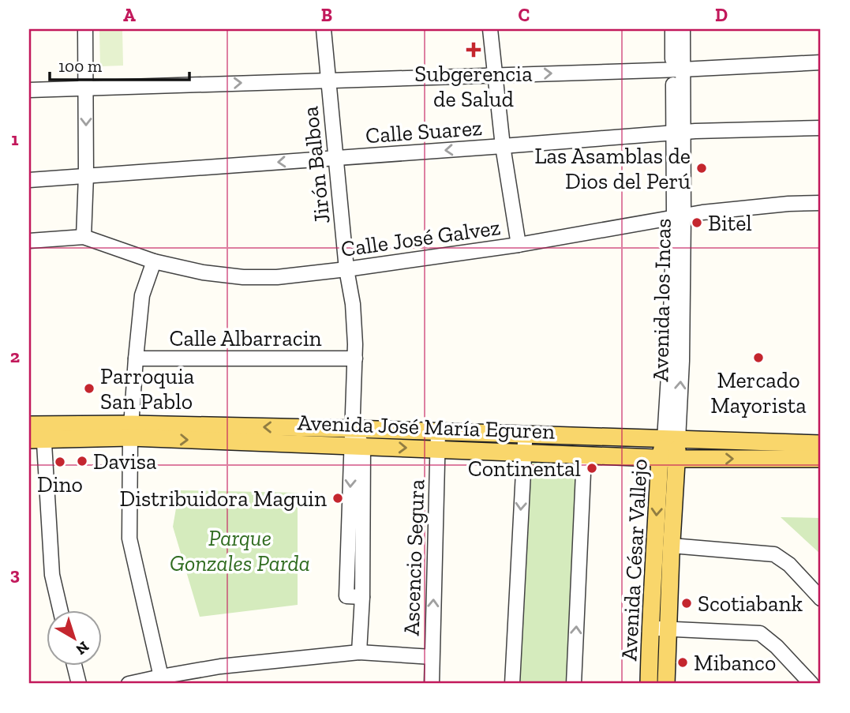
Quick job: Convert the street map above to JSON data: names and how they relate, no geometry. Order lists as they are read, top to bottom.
{
  "streets": {
    "main road": ["Avenida José María Eguren", "Avenida César Vallejo"],
    "street": [
      "Calle Suarez",
      "Jirón Balboa",
      "Calle José Galvez",
      "Avenida los Incas",
      "Calle Albarracin",
      "Ascencio Segura"
    ]
  },
  "crossings": [
    ["Calle Suarez", "Jirón Balboa"],
    ["Calle Suarez", "Avenida los Incas"],
    ["Jirón Balboa", "Calle José Galvez"],
    ["Jirón Balboa", "Calle Albarracin"],
    ["Jirón Balboa", "Avenida José María Eguren"],
    ["Calle José Galvez", "Avenida los Incas"],
    ["Avenida los Incas", "Avenida José María Eguren"],
    ["Avenida los Incas", "Avenida César Vallejo"],
    ["Avenida José María Eguren", "Ascencio Segura"],
    ["Avenida José María Eguren", "Avenida César Vallejo"]
  ],
  "parks": ["Parque Gonzales Parda"],
  "places": {
    "health": ["Subgerencia de Salud"],
    "other": [
      "Las Asamblas de Dios del Perú",
      "Bitel",
      "Mercado Mayorista",
      "Parroquia San Pablo",
      "Davisa",
      "Dino",
      "Continental",
      "Distribuidora Maguin",
      "Scotiabank",
      "Mibanco"
    ]
  },
  "scale_bar": "100 m",
  "north": "bottom right",
  "grid": {
    "columns": [
      "A",
      "B",
      "C",
      "D"
    ],
    "rows": ["1", "2", "3"]
  }
}
